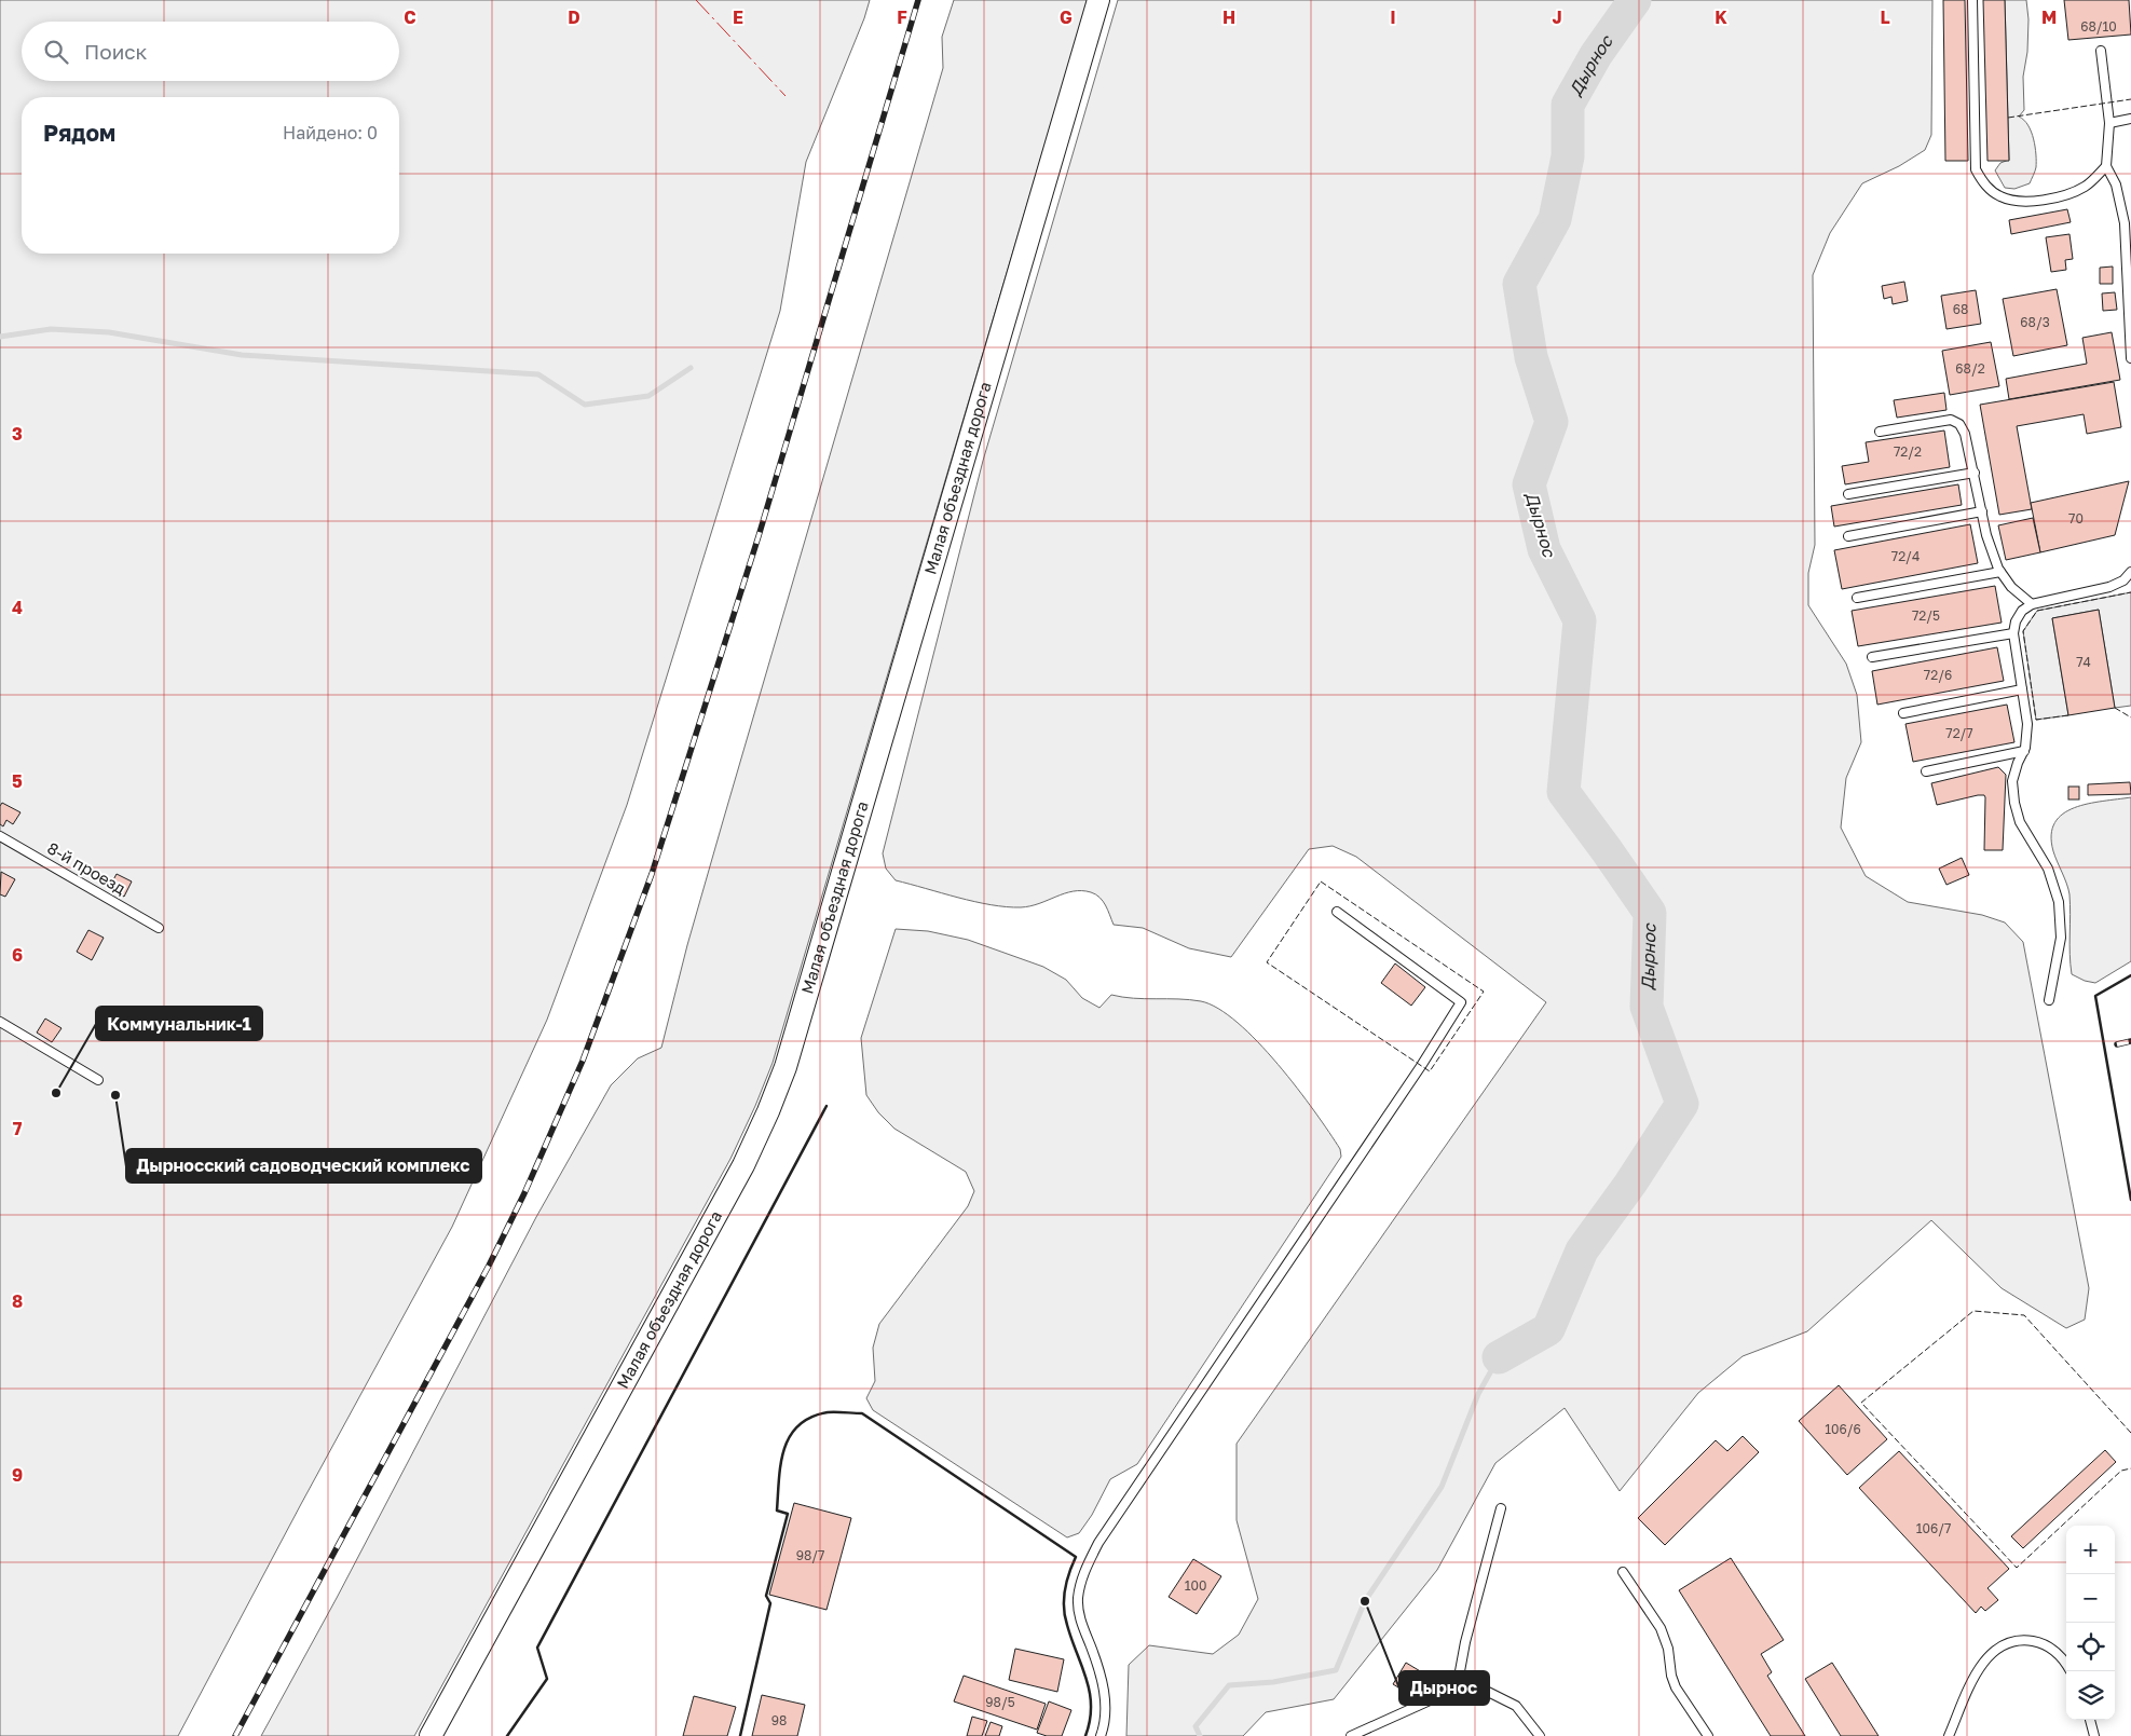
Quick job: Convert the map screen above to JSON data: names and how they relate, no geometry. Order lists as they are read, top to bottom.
{
  "streets": {
    "street": ["Малая объездная дорога"],
    "lane": ["8-й проезд"]
  },
  "water": ["Дырнос"],
  "places": ["Коммунальник-1", "Дырносский садоводческий комплекс", "Дырнос"],
  "house_numbers": [
    "68/10",
    "68",
    "68/3",
    "68/2",
    "72/2",
    "70",
    "72/4",
    "72/5",
    "74",
    "72/6",
    "72/7",
    "106/6",
    "106/7",
    "98/7",
    "100",
    "98/5",
    "98"
  ],
  "page": {
    "search": "Поиск",
    "heading": ["Рядом", "Найдено: 0"],
    "map_buttons": ["+", "−"]
  },
  "grid": {
    "columns": [
      "C",
      "D",
      "E",
      "F",
      "G",
      "H",
      "I",
      "J",
      "K",
      "L",
      "M"
    ],
    "rows": [
      "3",
      "4",
      "5",
      "6",
      "7",
      "8",
      "9"
    ]
  }
}
